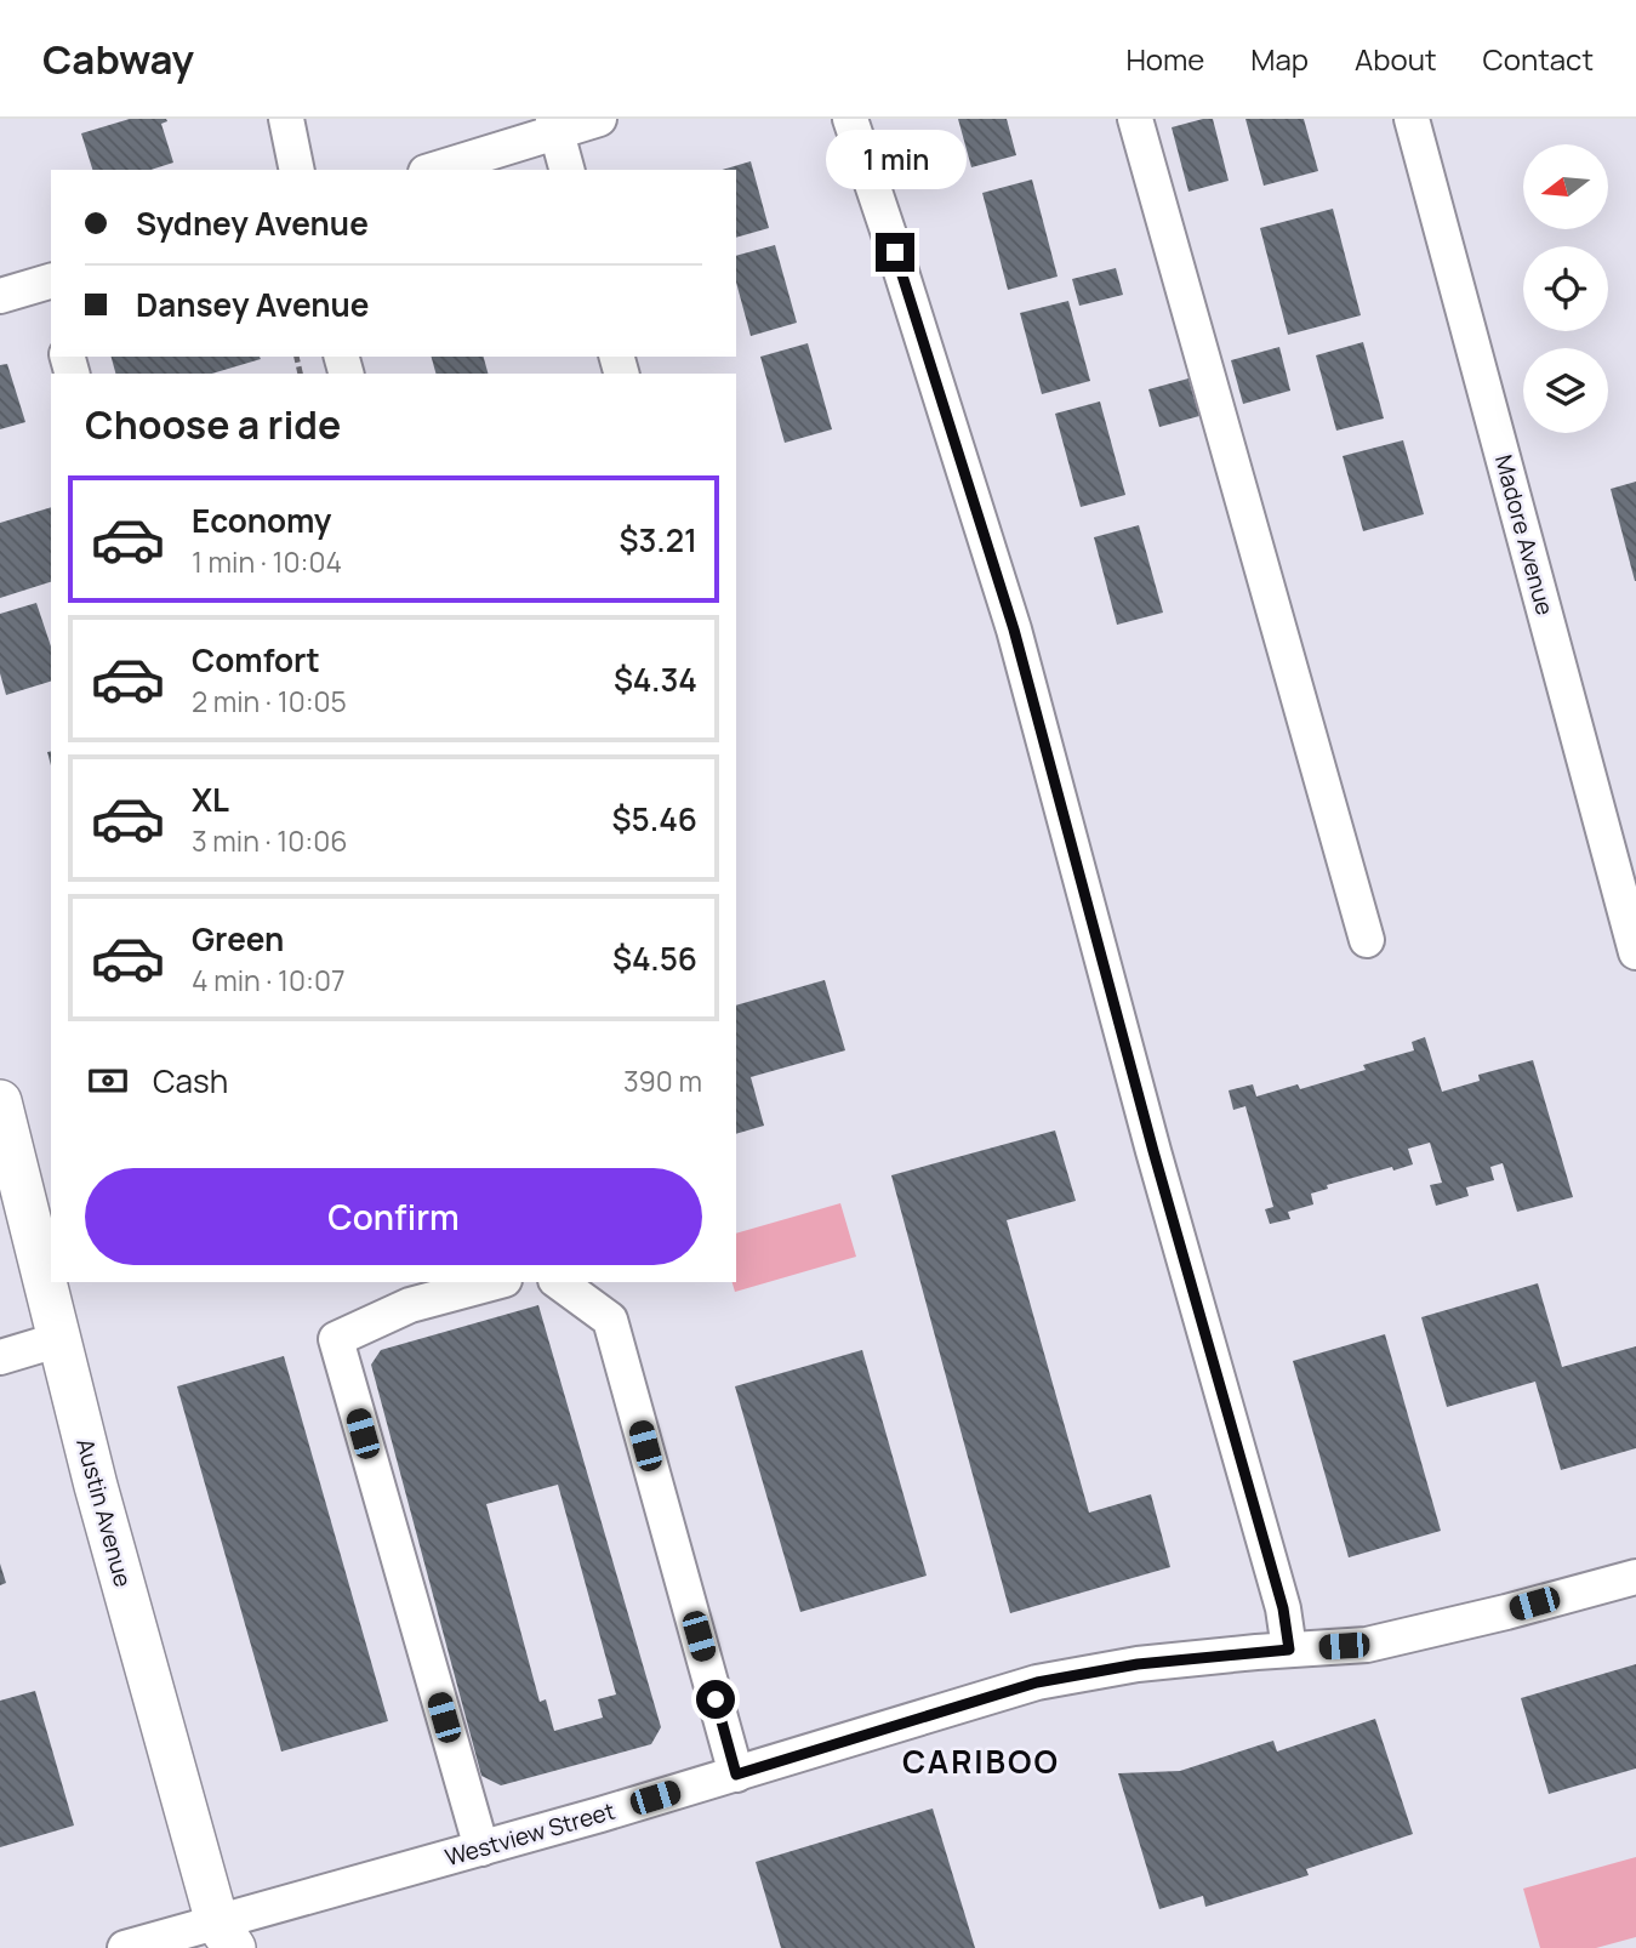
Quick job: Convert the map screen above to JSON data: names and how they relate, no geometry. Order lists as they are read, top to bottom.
{
  "streets": {
    "main road": ["Austin Avenue"],
    "street": ["Madore Avenue", "Westview Street"]
  },
  "crossings": [
    ["Austin Avenue", "Westview Street"]
  ],
  "districts": ["CARIBOO"],
  "north": "left",
  "page": {
    "header": "Cabway",
    "nav": [
      "Home",
      "Map",
      "About",
      "Contact"
    ],
    "bubble": "1 min",
    "banner": ["Sydney Avenue", "Dansey Avenue"],
    "heading": "Choose a ride",
    "list": [
      {
        "name": "Economy",
        "note": "1 min · 10:04",
        "value": "$3.21"
      },
      {
        "name": "Comfort",
        "note": "2 min · 10:05",
        "value": "$4.34"
      },
      {
        "name": "XL",
        "note": "3 min · 10:06",
        "value": "$5.46"
      },
      {
        "name": "Green",
        "note": "4 min · 10:07",
        "value": "$4.56"
      }
    ],
    "pay": ["Cash", "390 m"],
    "buttons": "Confirm"
  }
}
